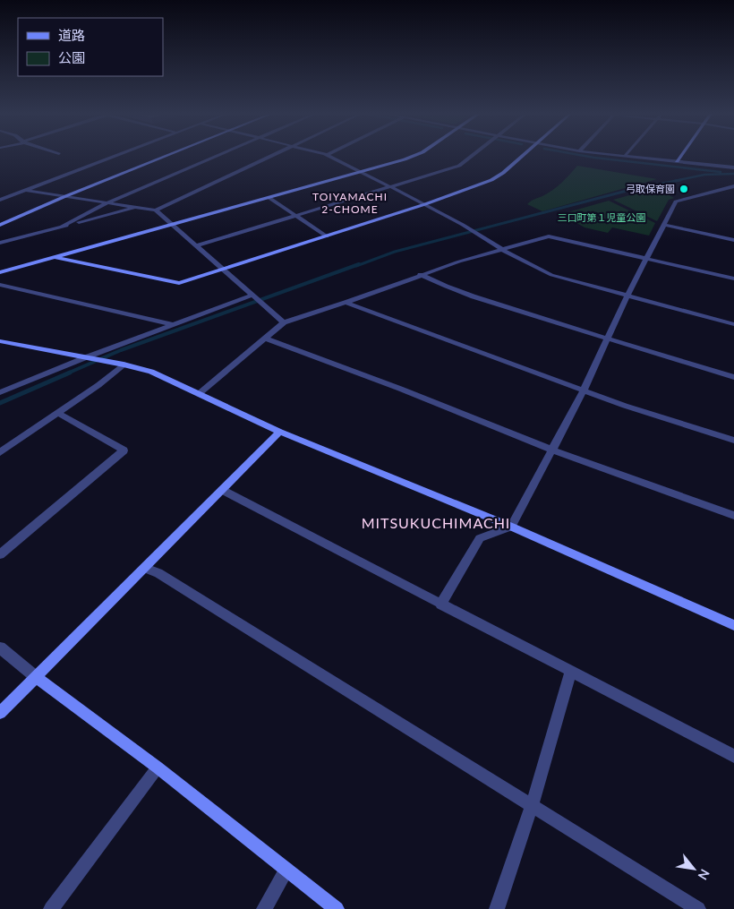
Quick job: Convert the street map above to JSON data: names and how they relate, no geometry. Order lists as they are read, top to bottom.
{
  "districts": ["TOIYAMACHI 2-CHOME", "MITSUKUCHIMACHI"],
  "parks": ["三口町第１児童公園"],
  "places": ["弓取保育園"],
  "legend": ["道路", "公園"],
  "north": "bottom right"
}
